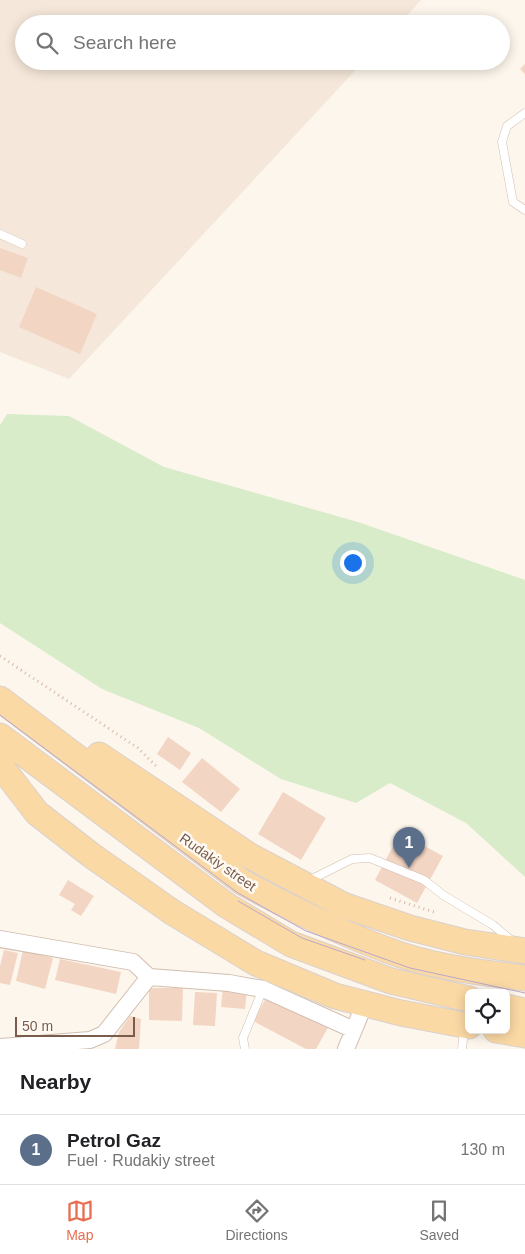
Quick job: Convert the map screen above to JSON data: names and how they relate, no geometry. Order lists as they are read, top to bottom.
{
  "streets": {
    "main road": ["Rudakiy street"]
  },
  "scale_bar": "50 m",
  "page": {
    "search": "Search here",
    "pins": "1",
    "scale": "50 m",
    "heading": "Nearby",
    "list": [
      {
        "mark": "1",
        "name": "Petrol Gaz",
        "note": "Fuel · Rudakiy street",
        "value": "130 m"
      }
    ],
    "nav": ["Map", "Directions", "Saved"]
  }
}
